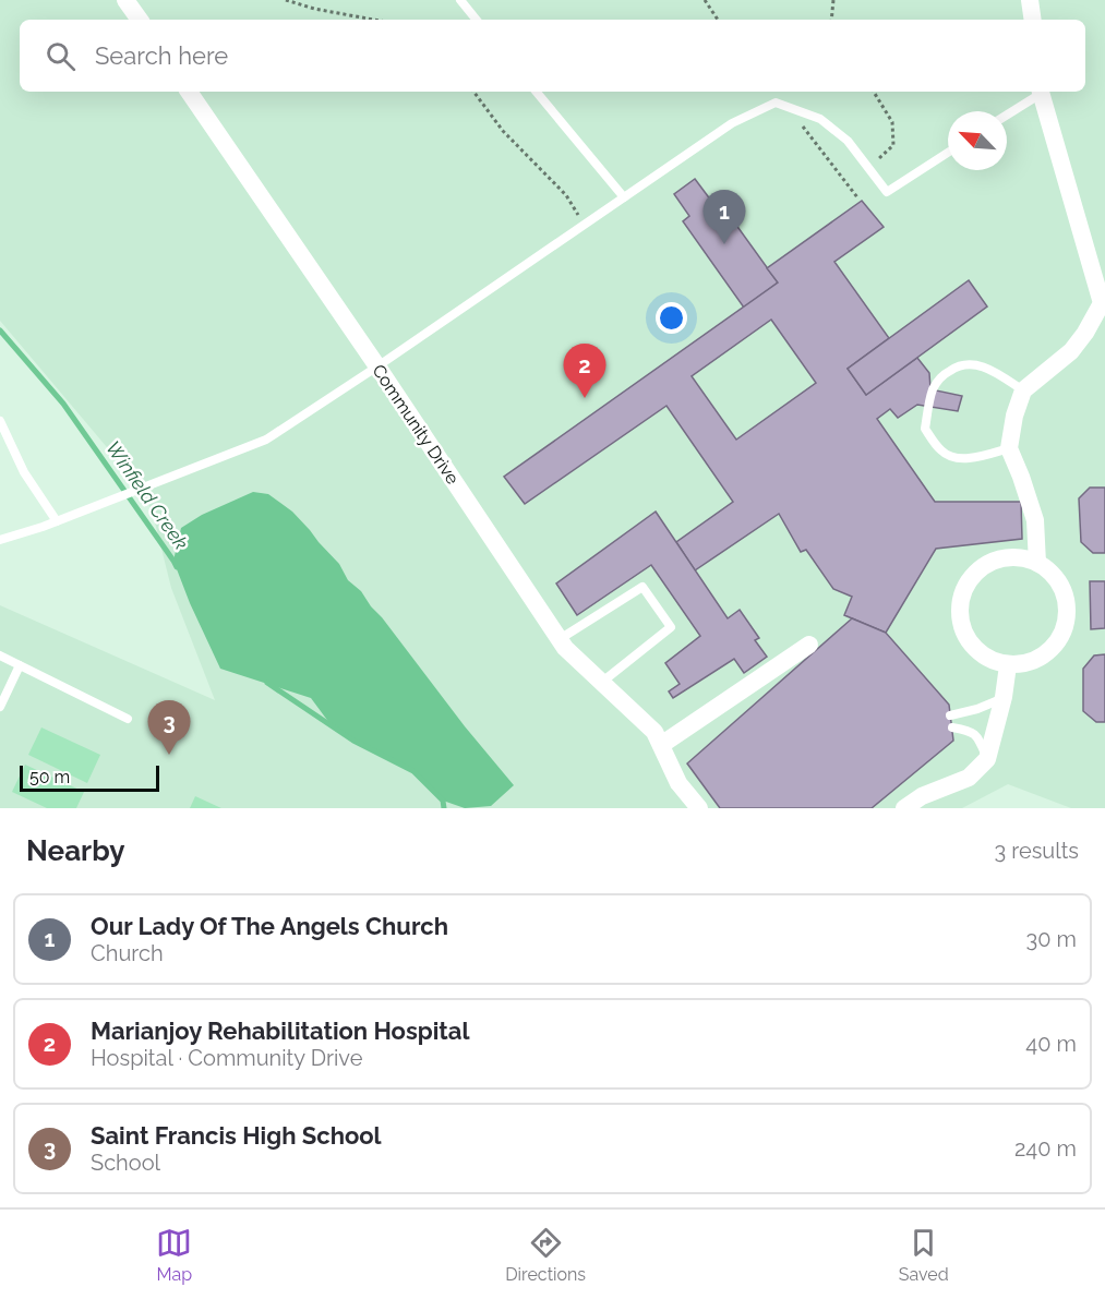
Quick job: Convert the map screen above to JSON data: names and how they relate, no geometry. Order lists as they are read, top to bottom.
{
  "streets": {
    "street": ["Community Drive"]
  },
  "water": ["Winfield Creek"],
  "scale_bar": "50 m",
  "north": "top left",
  "page": {
    "search": "Search here",
    "pins": ["1", "2", "3"],
    "scale": "50 m",
    "heading": ["Nearby", "3 results"],
    "list": [
      {
        "mark": "1",
        "name": "Our Lady Of The Angels Church",
        "note": "Church",
        "value": "30 m"
      },
      {
        "mark": "2",
        "name": "Marianjoy Rehabilitation Hospital",
        "note": "Hospital · Community Drive",
        "value": "40 m"
      },
      {
        "mark": "3",
        "name": "Saint Francis High School",
        "note": "School",
        "value": "240 m"
      }
    ],
    "nav": ["Map", "Directions", "Saved"]
  }
}
